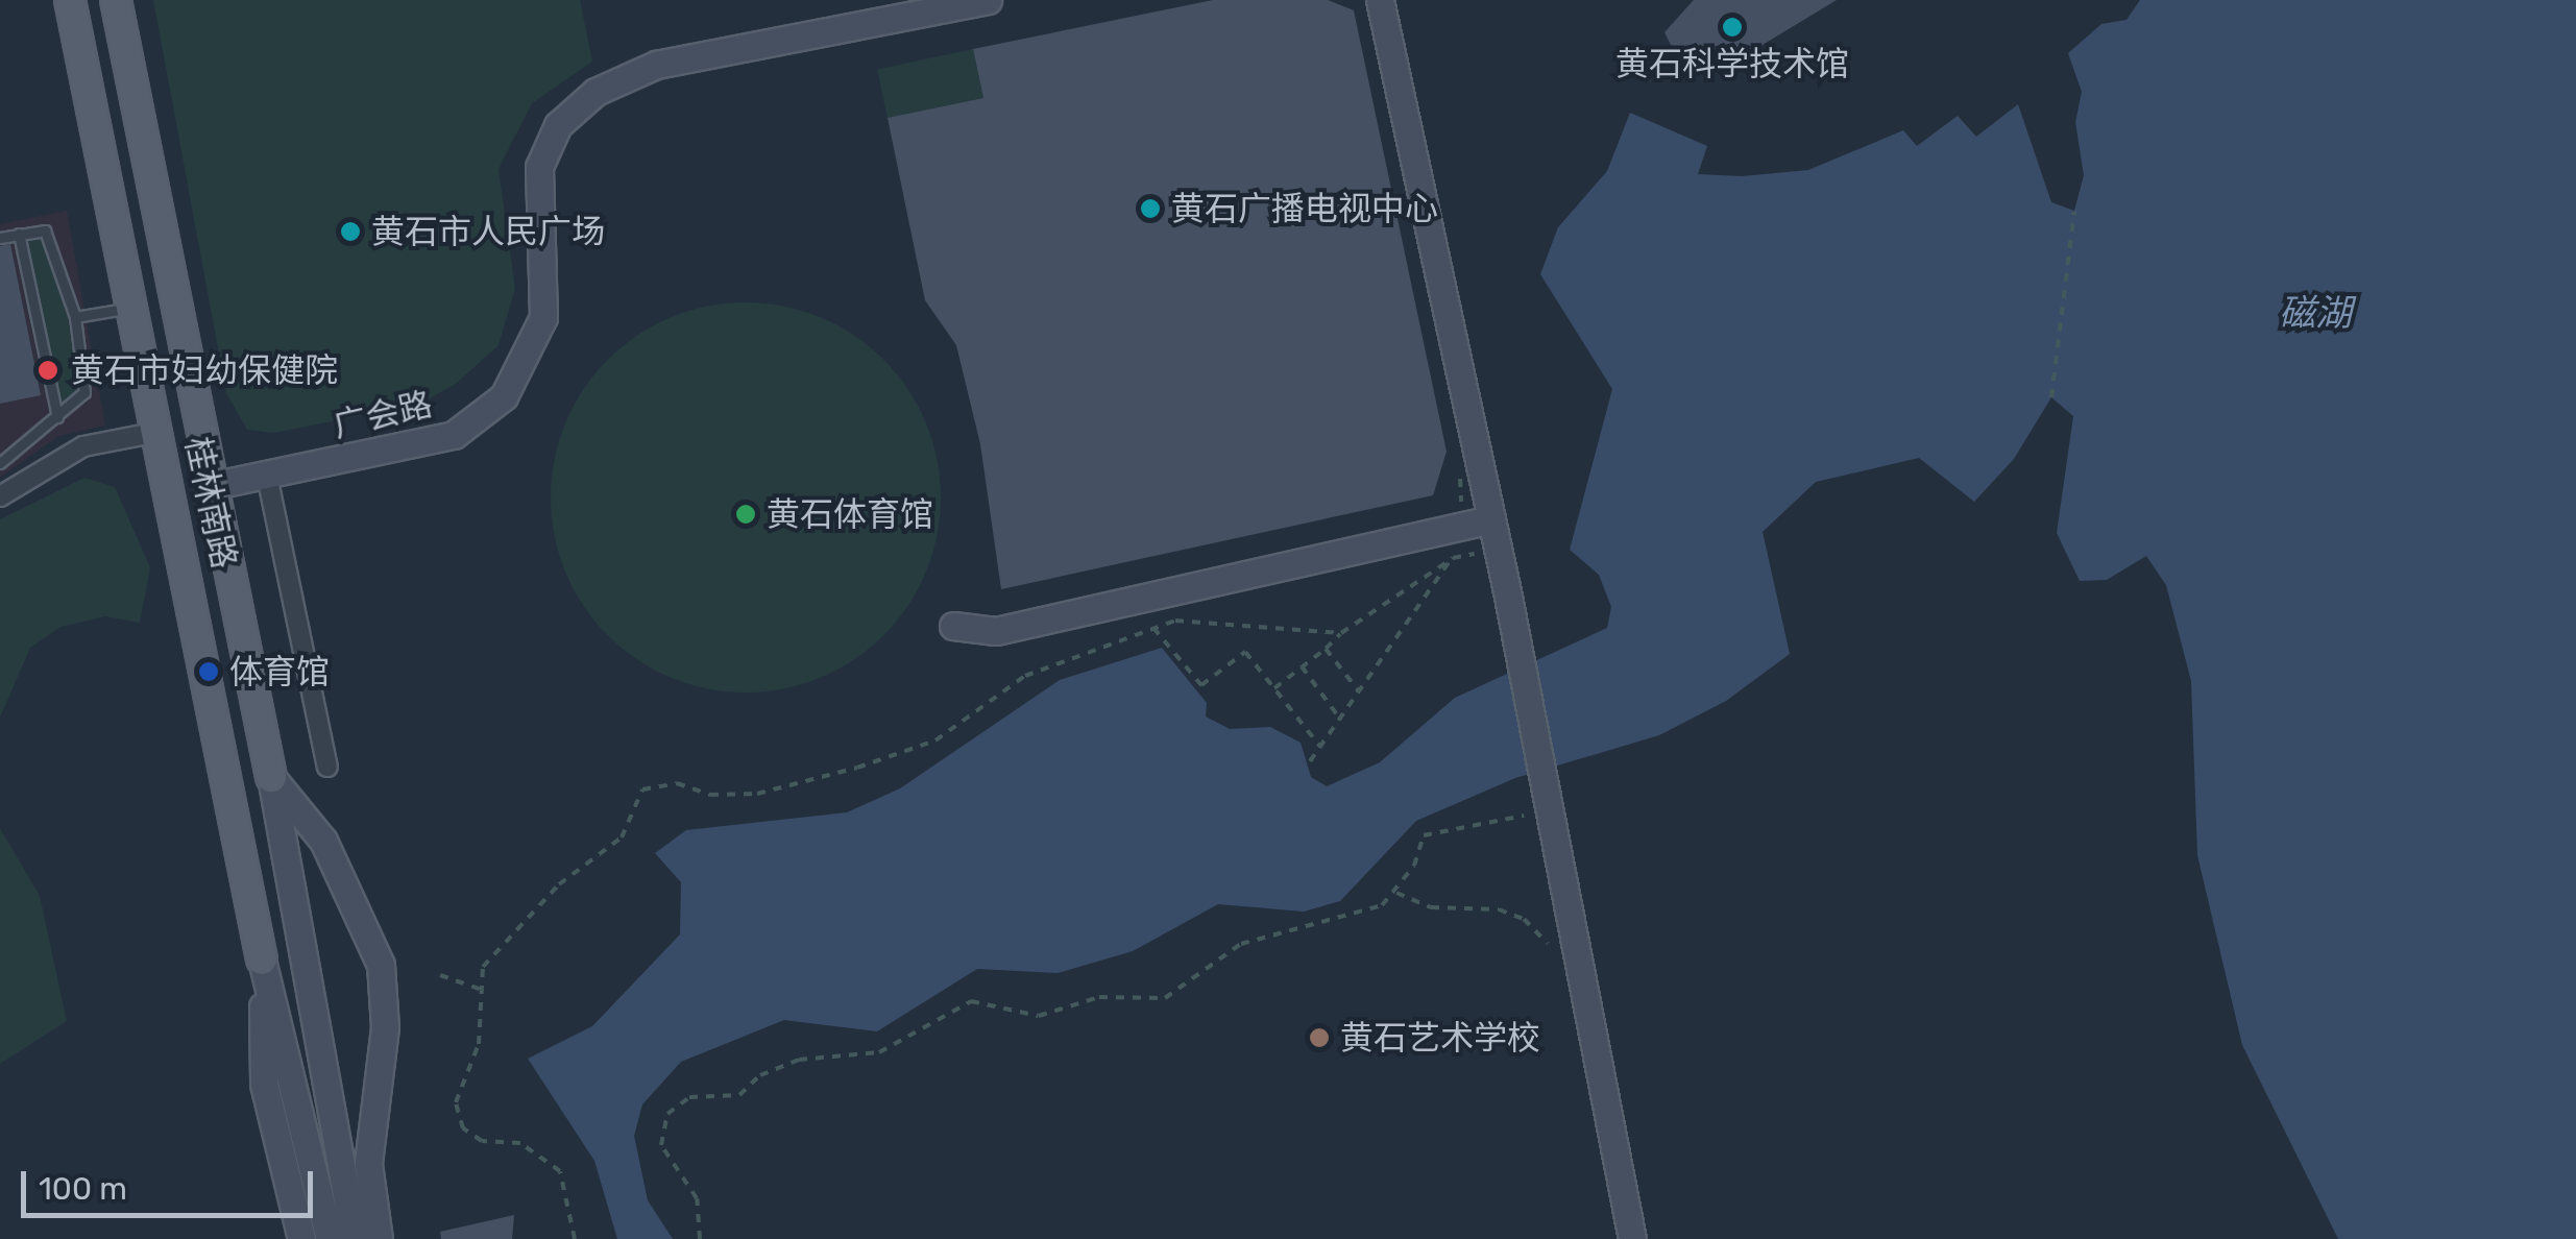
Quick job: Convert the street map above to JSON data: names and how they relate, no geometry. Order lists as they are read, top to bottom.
{
  "streets": {
    "main road": ["桂林南路"],
    "street": ["广会路"]
  },
  "crossings": [
    ["广会路", "桂林南路"]
  ],
  "water": ["磁湖"],
  "places": [
    "黄石科学技术馆",
    "黄石广播电视中心",
    "黄石市人民广场",
    "黄石市妇幼保健院",
    "黄石体育馆",
    "体育馆",
    "黄石艺术学校"
  ],
  "scale_bar": "100 m"
}
